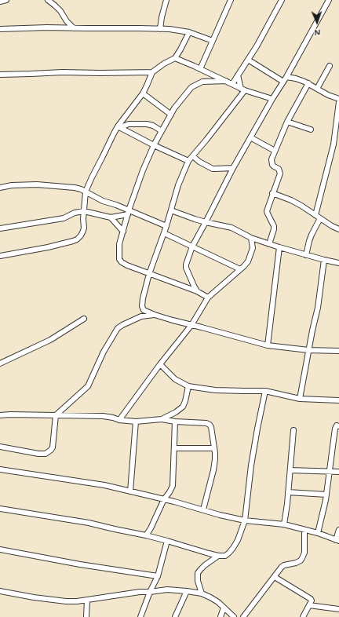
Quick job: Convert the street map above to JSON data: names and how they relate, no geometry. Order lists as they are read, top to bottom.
{
  "north": "bottom"
}
